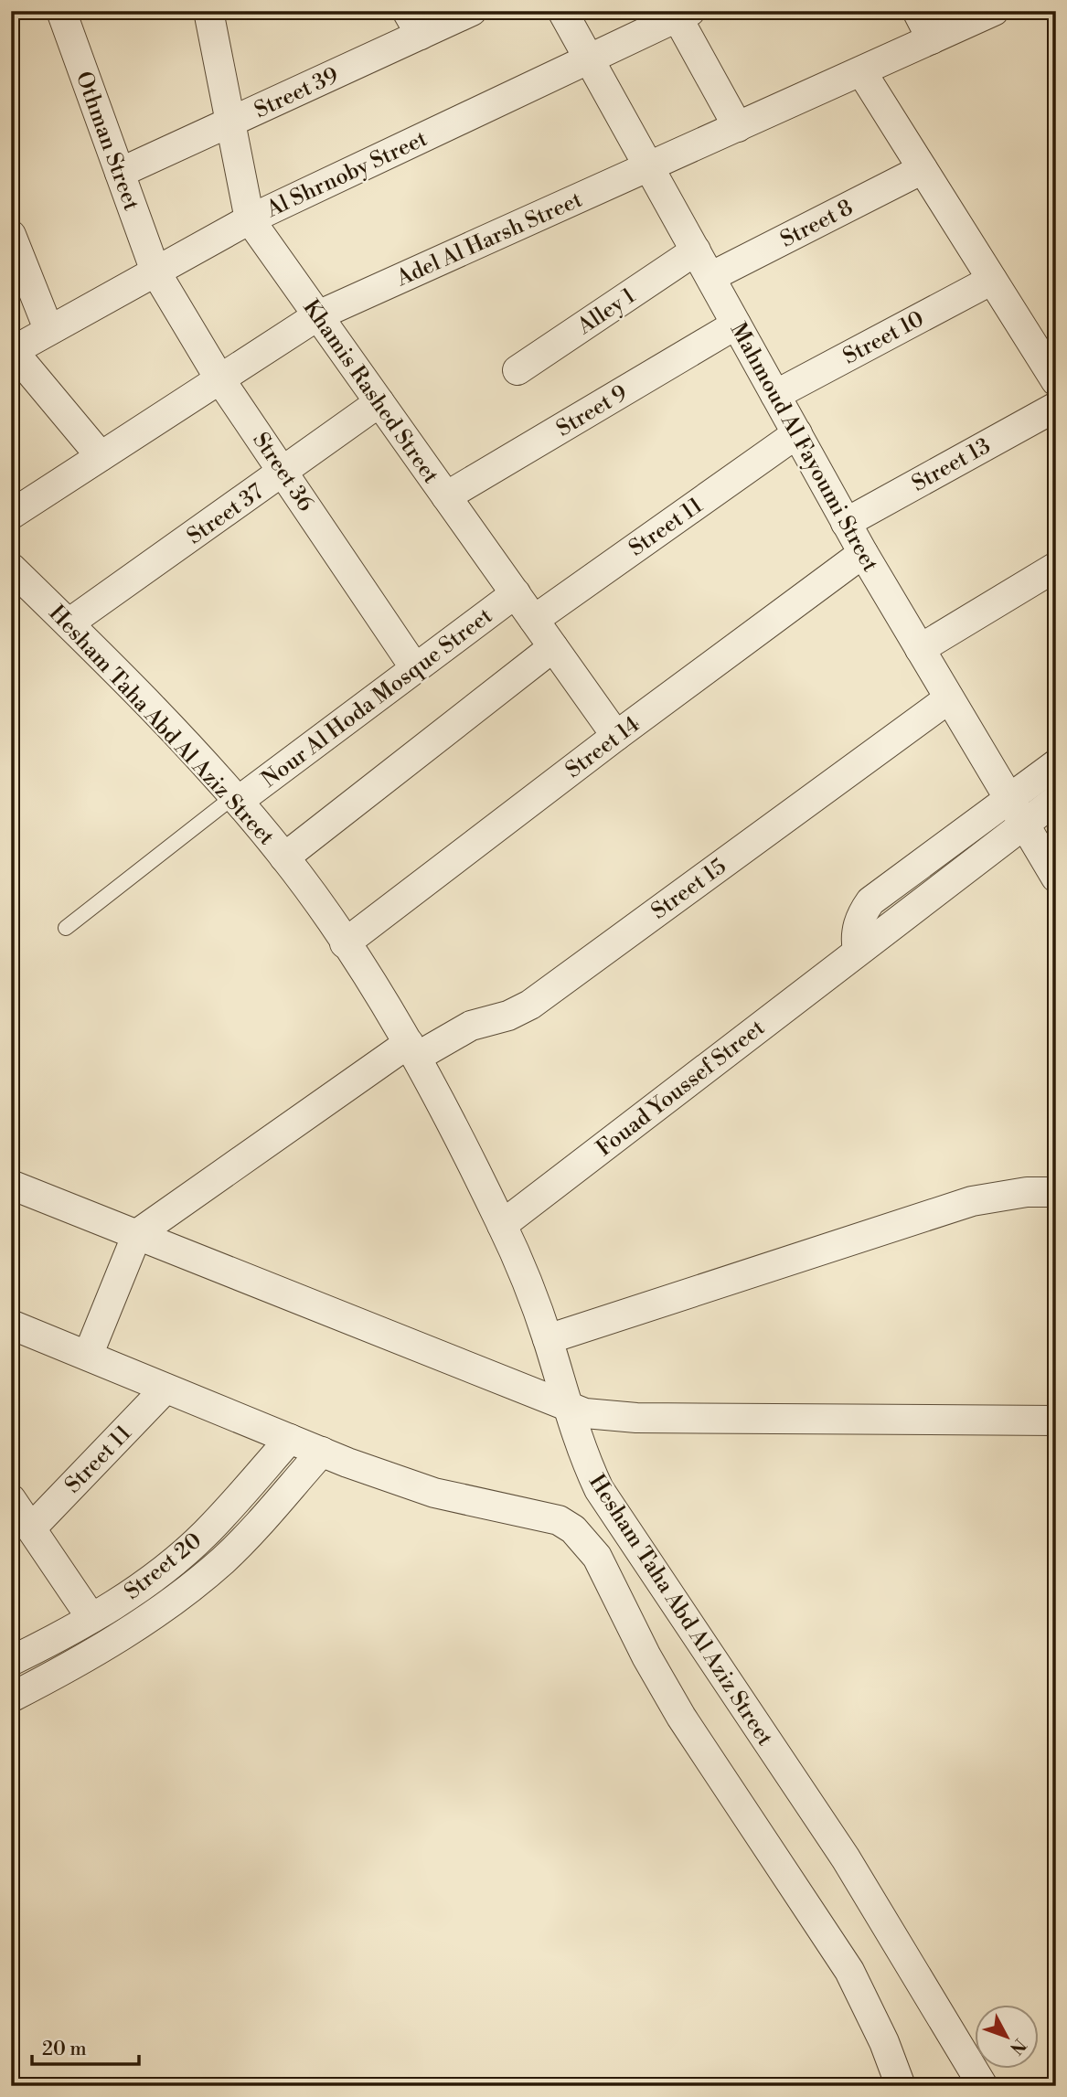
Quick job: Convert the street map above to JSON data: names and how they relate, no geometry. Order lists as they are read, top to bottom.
{
  "streets": {
    "street": [
      "Street 39",
      "Othman Street",
      "Al Shrnoby Street",
      "Street 8",
      "Adel Al Harsh Street",
      "Alley 1",
      "Street 10",
      "Khamis Rashed Street",
      "Street 9",
      "Mahmoud Al Fayoumi Street",
      "Street 13",
      "Street 36",
      "Street 37",
      "Street 11",
      "Nour Al Hoda Mosque Street",
      "Hesham Taha Abd Al Aziz Street",
      "Street 14",
      "Street 15",
      "Fouad Youssef Street",
      "Street 20"
    ]
  },
  "crossings": [
    ["Street 39", "Othman Street"],
    ["Street 39", "Khamis Rashed Street"],
    ["Othman Street", "Al Shrnoby Street"],
    ["Othman Street", "Street 36"],
    ["Al Shrnoby Street", "Khamis Rashed Street"],
    ["Al Shrnoby Street", "Mahmoud Al Fayoumi Street"],
    ["Al Shrnoby Street", "Street 36"],
    ["Street 8", "Mahmoud Al Fayoumi Street"],
    ["Adel Al Harsh Street", "Khamis Rashed Street"],
    ["Adel Al Harsh Street", "Mahmoud Al Fayoumi Street"],
    ["Adel Al Harsh Street", "Street 36"],
    ["Alley 1", "Mahmoud Al Fayoumi Street"],
    ["Street 10", "Mahmoud Al Fayoumi Street"],
    ["Khamis Rashed Street", "Street 9"],
    ["Khamis Rashed Street", "Street 37"],
    ["Khamis Rashed Street", "Street 11"],
    ["Khamis Rashed Street", "Nour Al Hoda Mosque Street"],
    ["Khamis Rashed Street", "Street 14"],
    ["Street 9", "Mahmoud Al Fayoumi Street"],
    ["Mahmoud Al Fayoumi Street", "Street 13"],
    ["Mahmoud Al Fayoumi Street", "Street 11"],
    ["Mahmoud Al Fayoumi Street", "Street 14"],
    ["Mahmoud Al Fayoumi Street", "Street 15"],
    ["Mahmoud Al Fayoumi Street", "Fouad Youssef Street"],
    ["Street 36", "Street 37"],
    ["Street 36", "Nour Al Hoda Mosque Street"],
    ["Street 37", "Hesham Taha Abd Al Aziz Street"],
    ["Nour Al Hoda Mosque Street", "Hesham Taha Abd Al Aziz Street"],
    ["Hesham Taha Abd Al Aziz Street", "Street 14"],
    ["Hesham Taha Abd Al Aziz Street", "Street 15"],
    ["Hesham Taha Abd Al Aziz Street", "Fouad Youssef Street"]
  ],
  "scale_bar": "20 m",
  "north": "bottom right"
}
